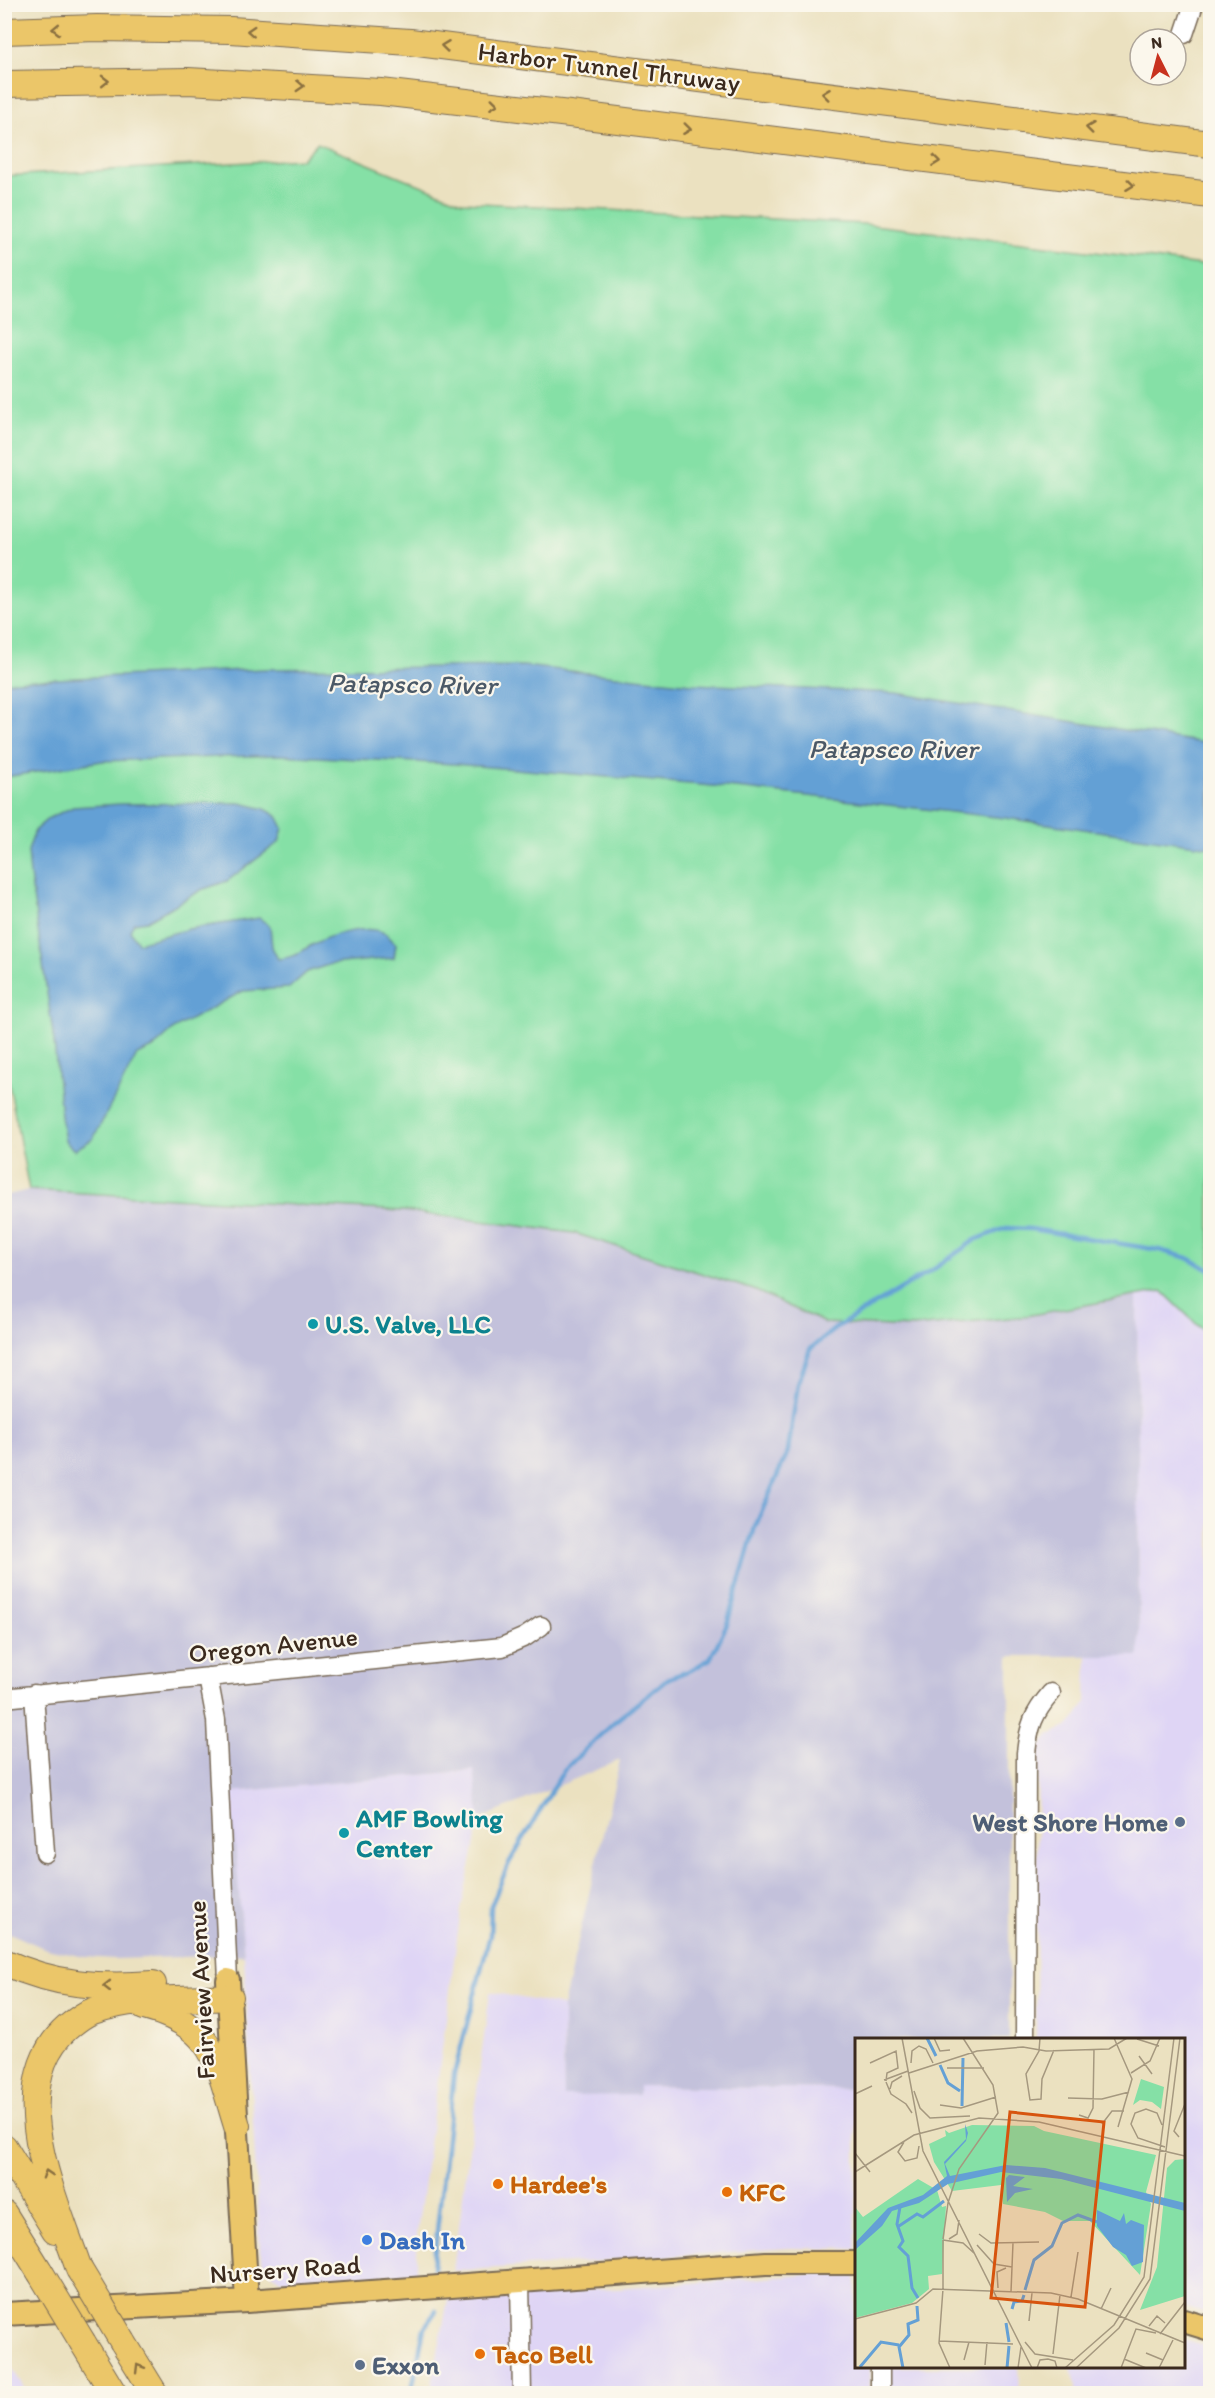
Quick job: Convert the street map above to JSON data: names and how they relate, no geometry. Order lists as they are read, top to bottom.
{
  "streets": {
    "highway": ["Harbor Tunnel Thruway"],
    "main road": ["Fairview Avenue", "Nursery Road"],
    "street": ["Oregon Avenue"]
  },
  "crossings": [
    ["Oregon Avenue", "Fairview Avenue"],
    ["Fairview Avenue", "Nursery Road"]
  ],
  "water": ["Patapsco River"],
  "places": [
    "U.S. Valve, LLC",
    "West Shore Home",
    "AMF Bowling Center",
    "Hardee's",
    "KFC",
    "Dash In",
    "Taco Bell",
    "Exxon"
  ],
  "north": "top"
}
